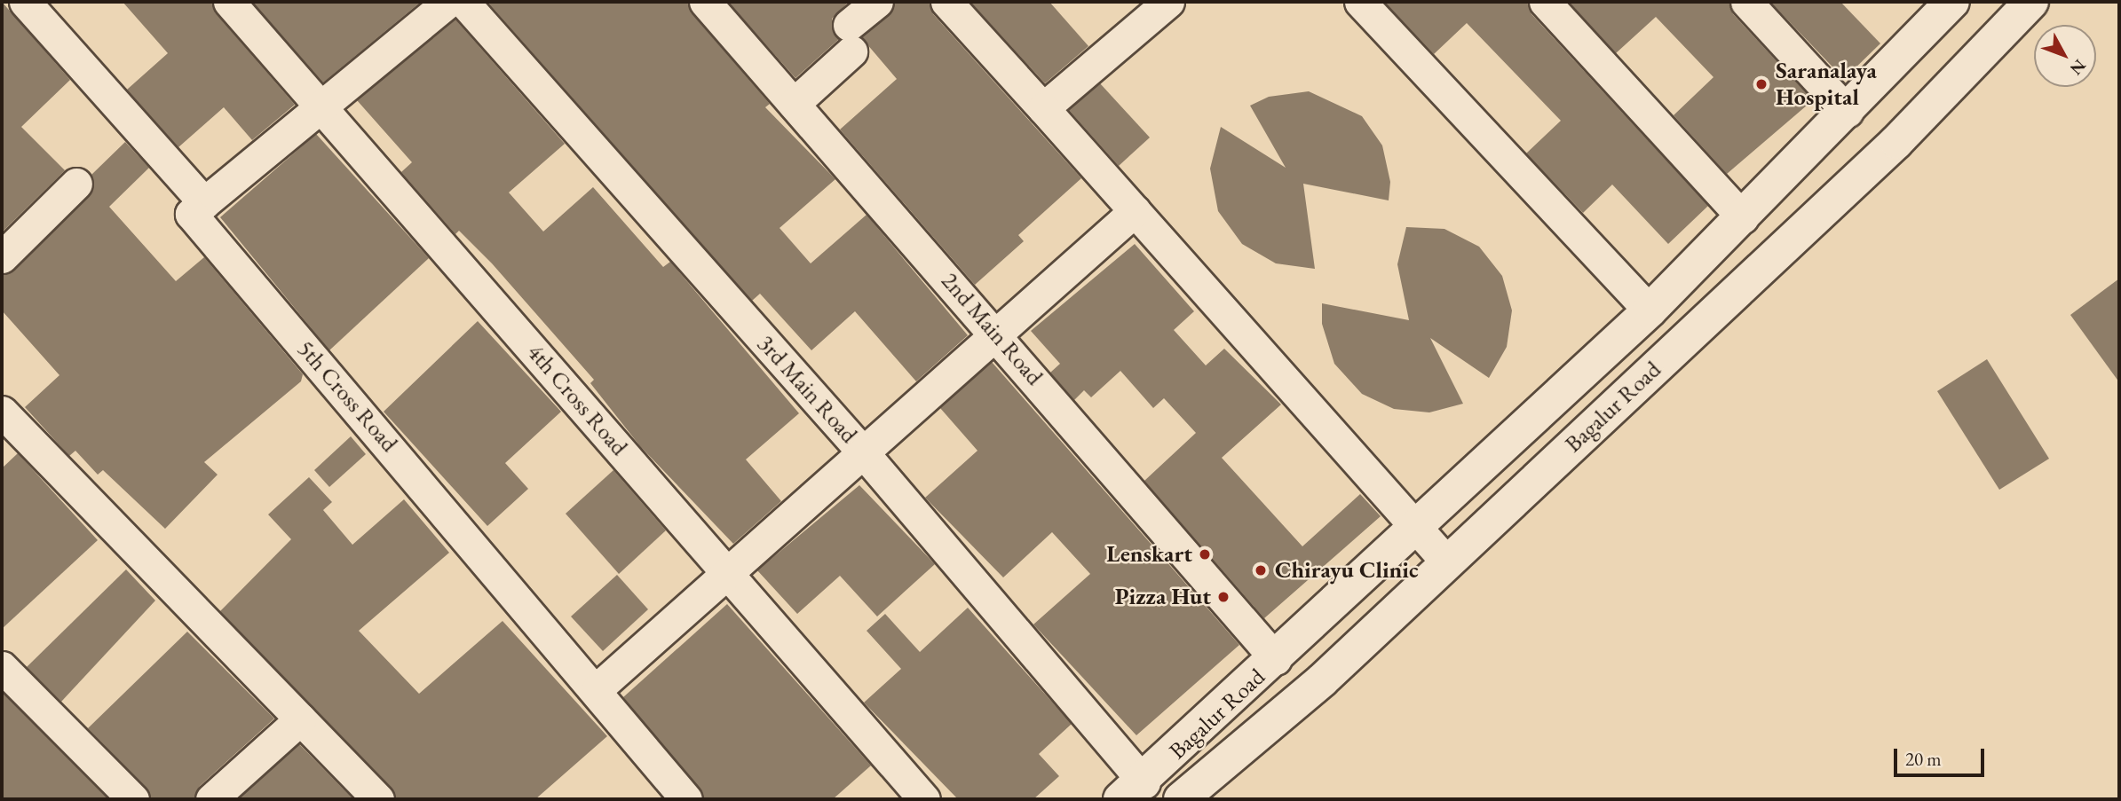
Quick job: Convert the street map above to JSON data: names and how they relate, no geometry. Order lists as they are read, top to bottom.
{
  "streets": {
    "main road": ["Bagalur Road"],
    "street": [
      "2nd Main Road",
      "3rd Main Road",
      "5th Cross Road",
      "4th Cross Road"
    ]
  },
  "crossings": [
    ["2nd Main Road", "Bagalur Road"],
    ["3rd Main Road", "Bagalur Road"]
  ],
  "places": [
    "Saranalaya Hospital",
    "Lenskart",
    "Chirayu Clinic",
    "Pizza Hut"
  ],
  "scale_bar": "20 m",
  "north": "bottom right"
}
